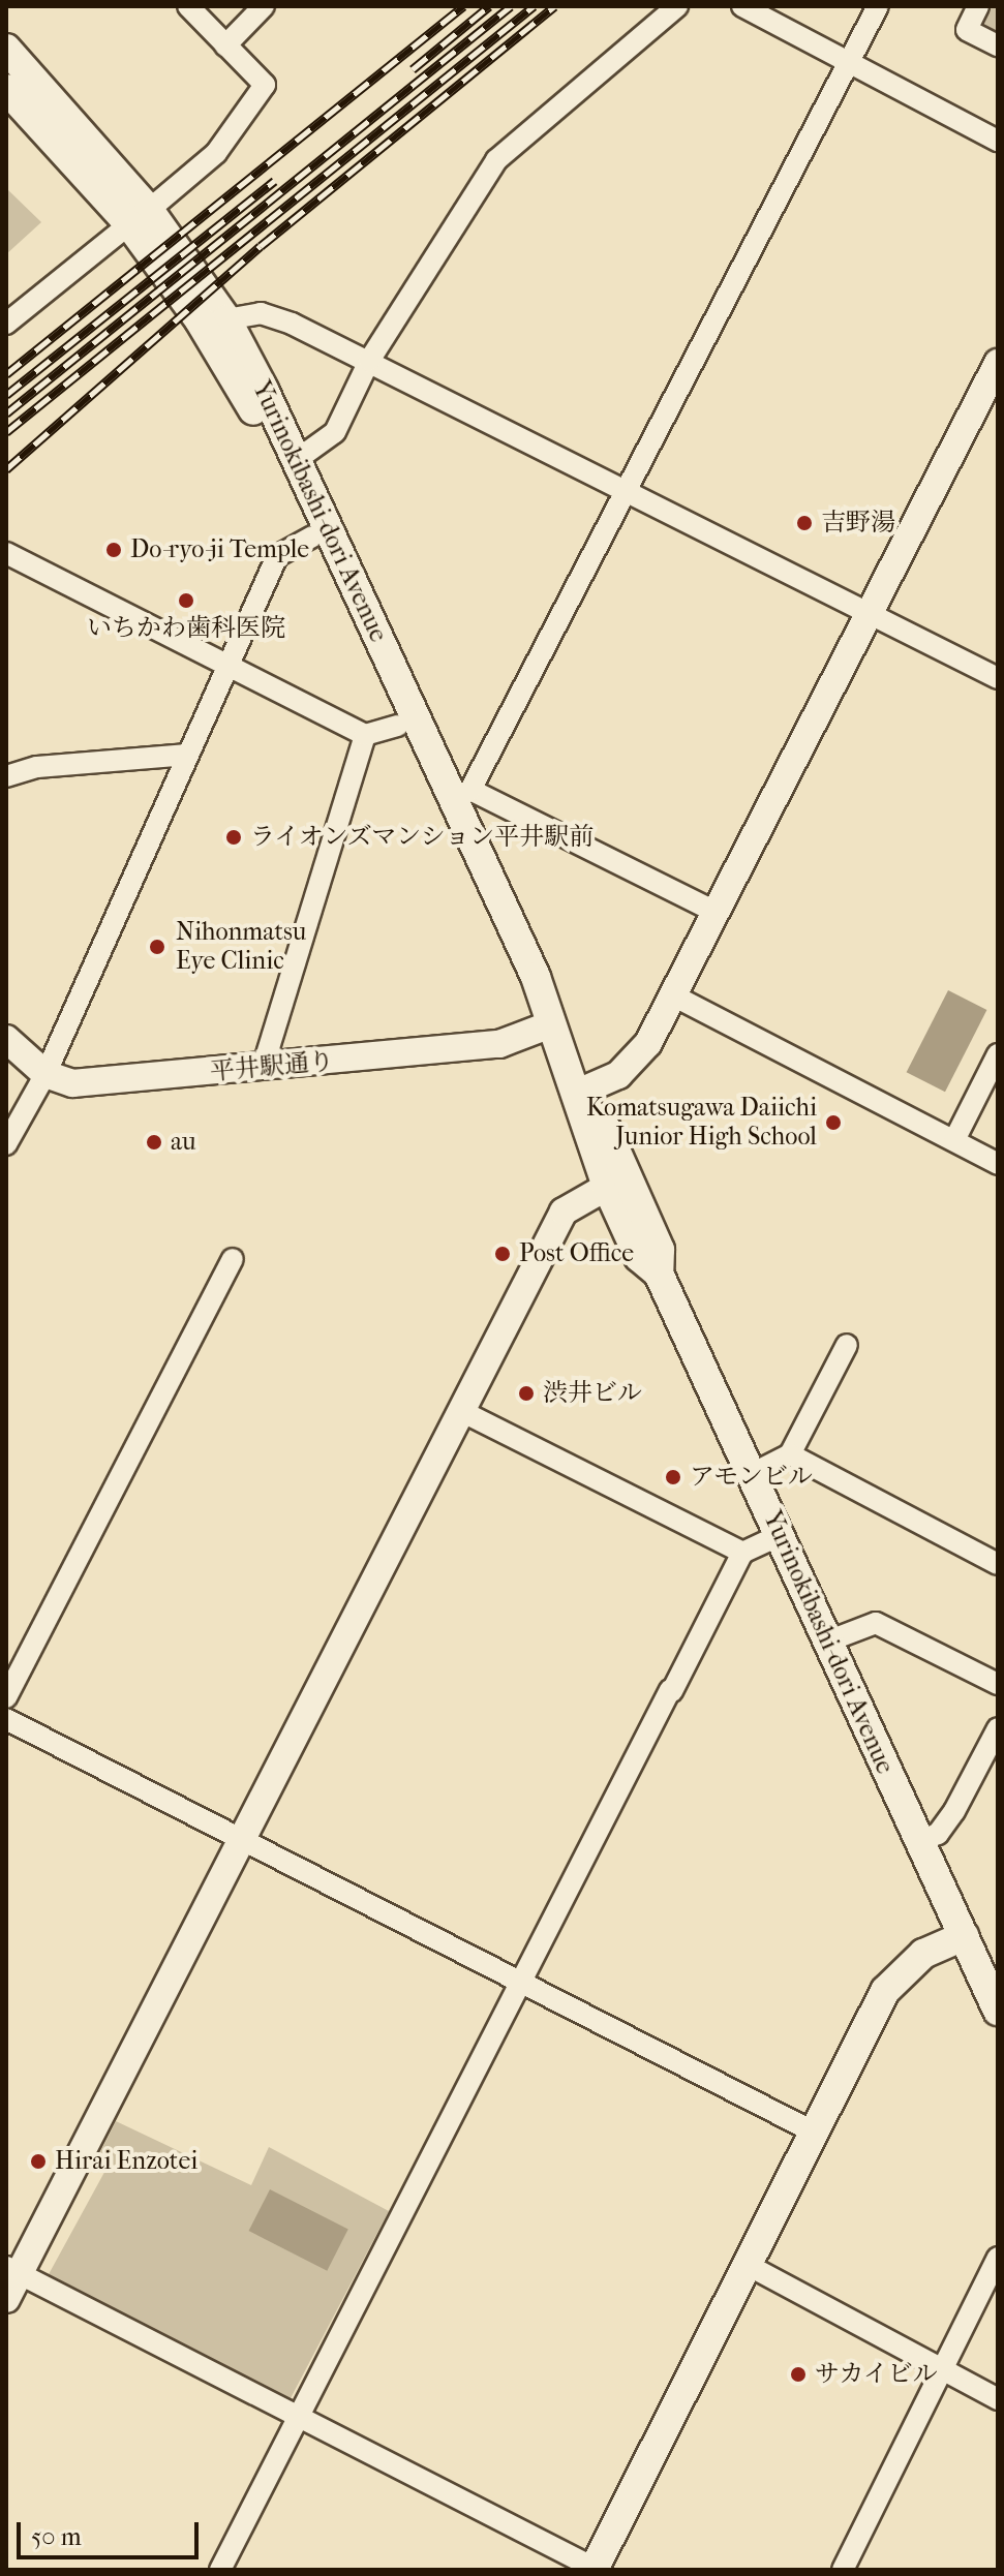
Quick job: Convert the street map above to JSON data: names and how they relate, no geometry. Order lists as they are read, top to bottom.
{
  "streets": {
    "main road": ["Yurinokibashi-dori Avenue"],
    "street": ["平井駅通り"]
  },
  "crossings": [
    ["Yurinokibashi-dori Avenue", "平井駅通り"]
  ],
  "places": [
    "吉野湯",
    "Do-ryo-ji Temple",
    "いちかわ歯科医院",
    "ライオンズマンション平井駅前",
    "Nihonmatsu Eye Clinic",
    "Komatsugawa Daiichi Junior High School",
    "au",
    "Post Office",
    "渋井ビル",
    "アモンビル",
    "Hirai Enzotei",
    "サカイビル"
  ],
  "scale_bar": "50 m"
}
